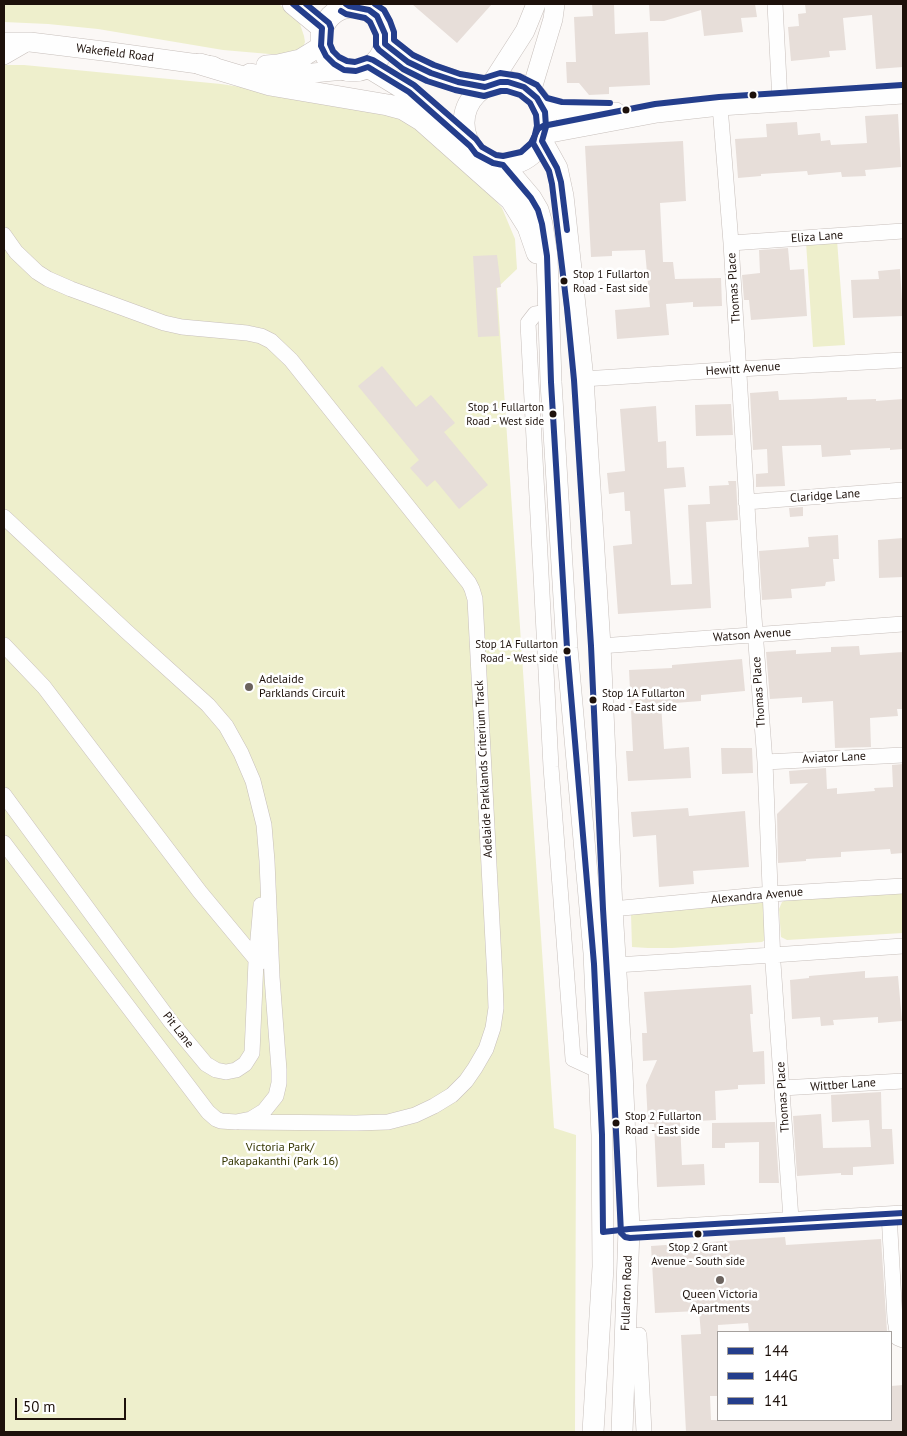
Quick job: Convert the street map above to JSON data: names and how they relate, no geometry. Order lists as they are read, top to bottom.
{
  "streets": {
    "highway": ["Fullarton Road"],
    "main road": ["Wakefield Road"],
    "street": [
      "Eliza Lane",
      "Thomas Place",
      "Hewitt Avenue",
      "Claridge Lane",
      "Watson Avenue",
      "Aviator Lane",
      "Adelaide Parklands Criterium Track",
      "Alexandra Avenue",
      "Pit Lane",
      "Wittber Lane"
    ]
  },
  "crossings": [
    ["Eliza Lane", "Thomas Place"],
    ["Thomas Place", "Hewitt Avenue"],
    ["Thomas Place", "Claridge Lane"],
    ["Thomas Place", "Watson Avenue"],
    ["Thomas Place", "Aviator Lane"],
    ["Thomas Place", "Alexandra Avenue"],
    ["Thomas Place", "Wittber Lane"],
    ["Hewitt Avenue", "Fullarton Road"],
    ["Watson Avenue", "Fullarton Road"],
    ["Alexandra Avenue", "Fullarton Road"]
  ],
  "parks": ["Victoria Park/ Pakapakanthi (Park 16)"],
  "places": [
    "Stop 1 Fullarton Road - East side",
    "Stop 1 Fullarton Road - West side",
    "Stop 1A Fullarton Road - West side",
    "Adelaide Parklands Circuit",
    "Stop 1A Fullarton Road - East side",
    "Stop 2 Fullarton Road - East side",
    "Stop 2 Grant Avenue - South side",
    "Queen Victoria Apartments"
  ],
  "lines": ["transit line 144", "transit line 141", "transit line 144G"],
  "legend": ["144", "144G", "141"],
  "scale_bar": "50 m"
}
